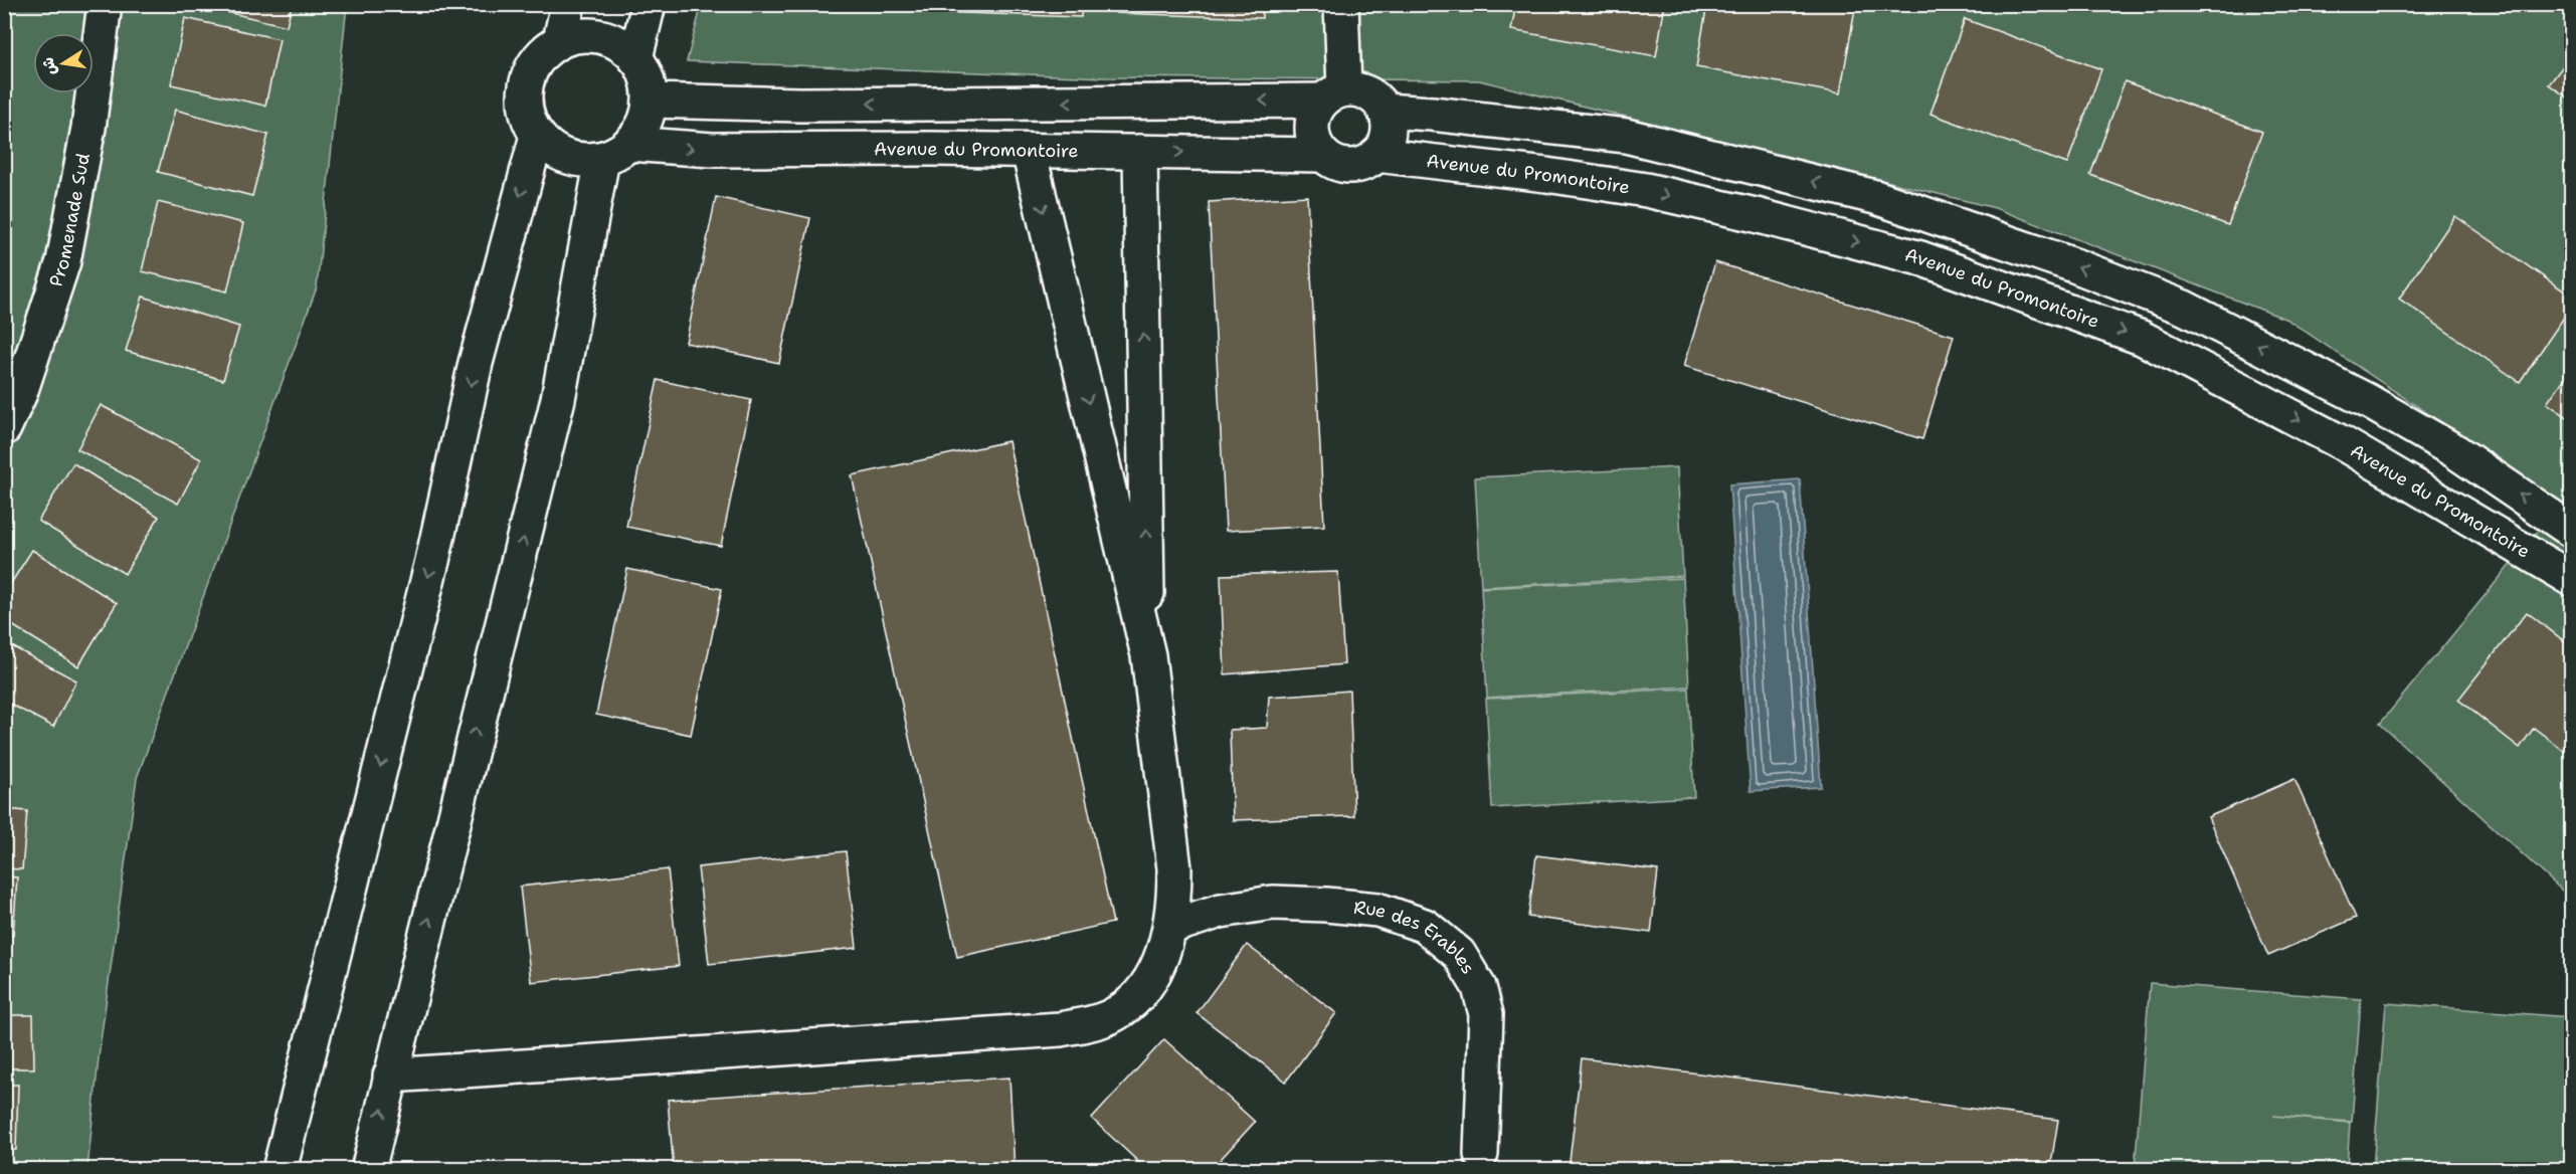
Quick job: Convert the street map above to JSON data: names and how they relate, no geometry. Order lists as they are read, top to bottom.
{
  "streets": {
    "street": ["Avenue du Promontoire", "Promenade Sud", "Rue des Erables"]
  },
  "north": "left"
}
